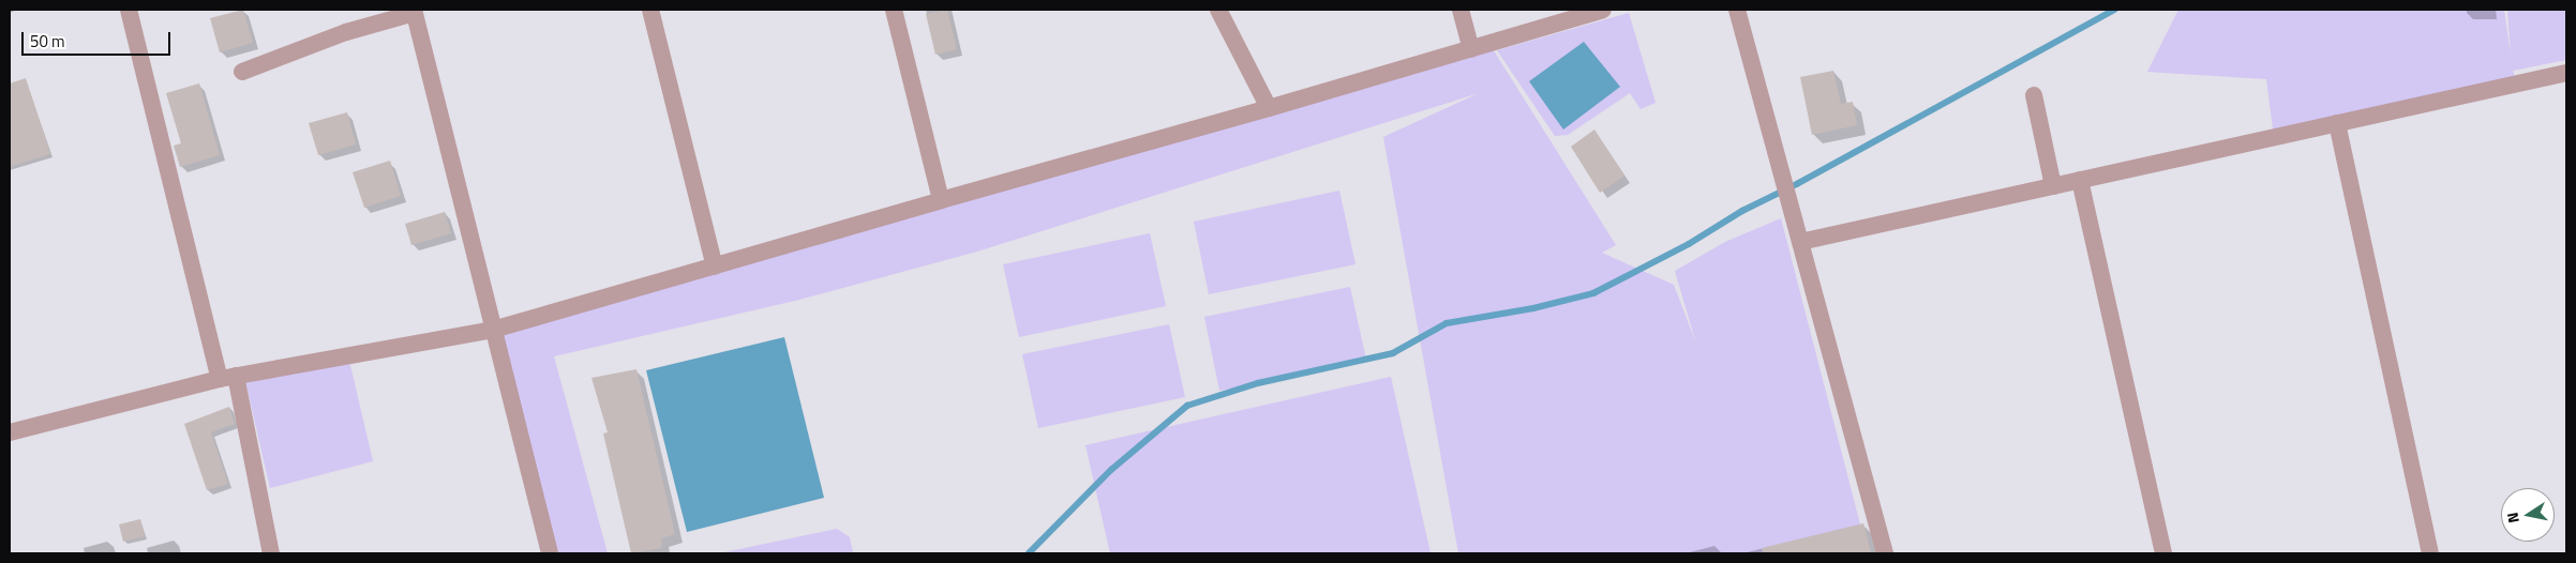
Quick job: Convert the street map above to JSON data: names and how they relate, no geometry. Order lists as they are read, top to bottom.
{
  "scale_bar": "50 m",
  "north": "left"
}
